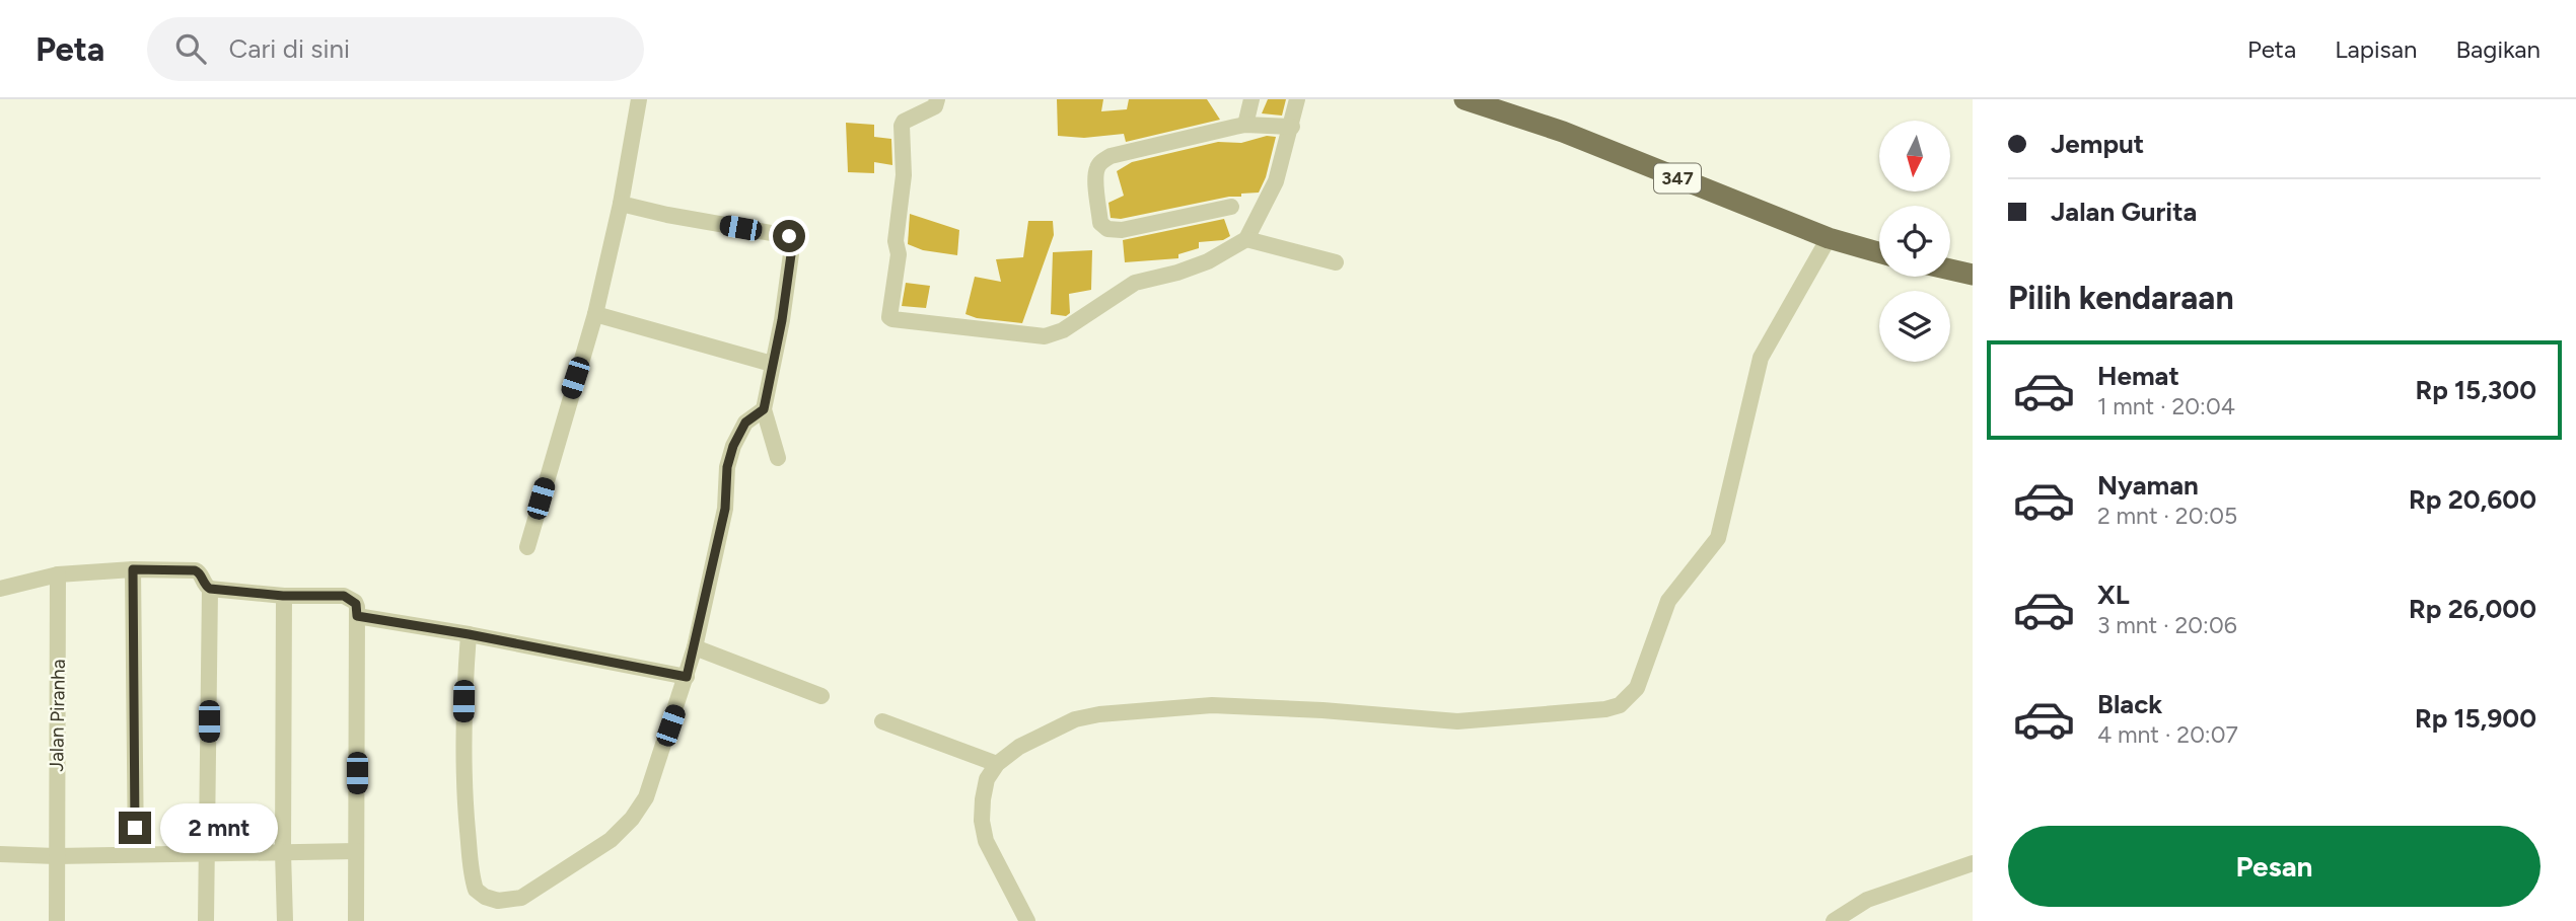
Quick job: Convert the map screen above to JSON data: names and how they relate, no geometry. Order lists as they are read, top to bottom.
{
  "streets": {
    "main road": ["347"],
    "street": ["Jalan Piranha"]
  },
  "north": "bottom",
  "page": {
    "header": "Peta",
    "search": "Cari di sini",
    "nav": ["Peta", "Lapisan", "Bagikan"],
    "banner": ["Jemput", "Jalan Gurita"],
    "heading": "Pilih kendaraan",
    "list": [
      {
        "name": "Hemat",
        "note": "1 mnt · 20:04",
        "value": "Rp 15,300"
      },
      {
        "name": "Nyaman",
        "note": "2 mnt · 20:05",
        "value": "Rp 20,600"
      },
      {
        "name": "XL",
        "note": "3 mnt · 20:06",
        "value": "Rp 26,000"
      },
      {
        "name": "Black",
        "note": "4 mnt · 20:07",
        "value": "Rp 15,900"
      }
    ],
    "bubble": "2 mnt",
    "buttons": "Pesan"
  }
}
